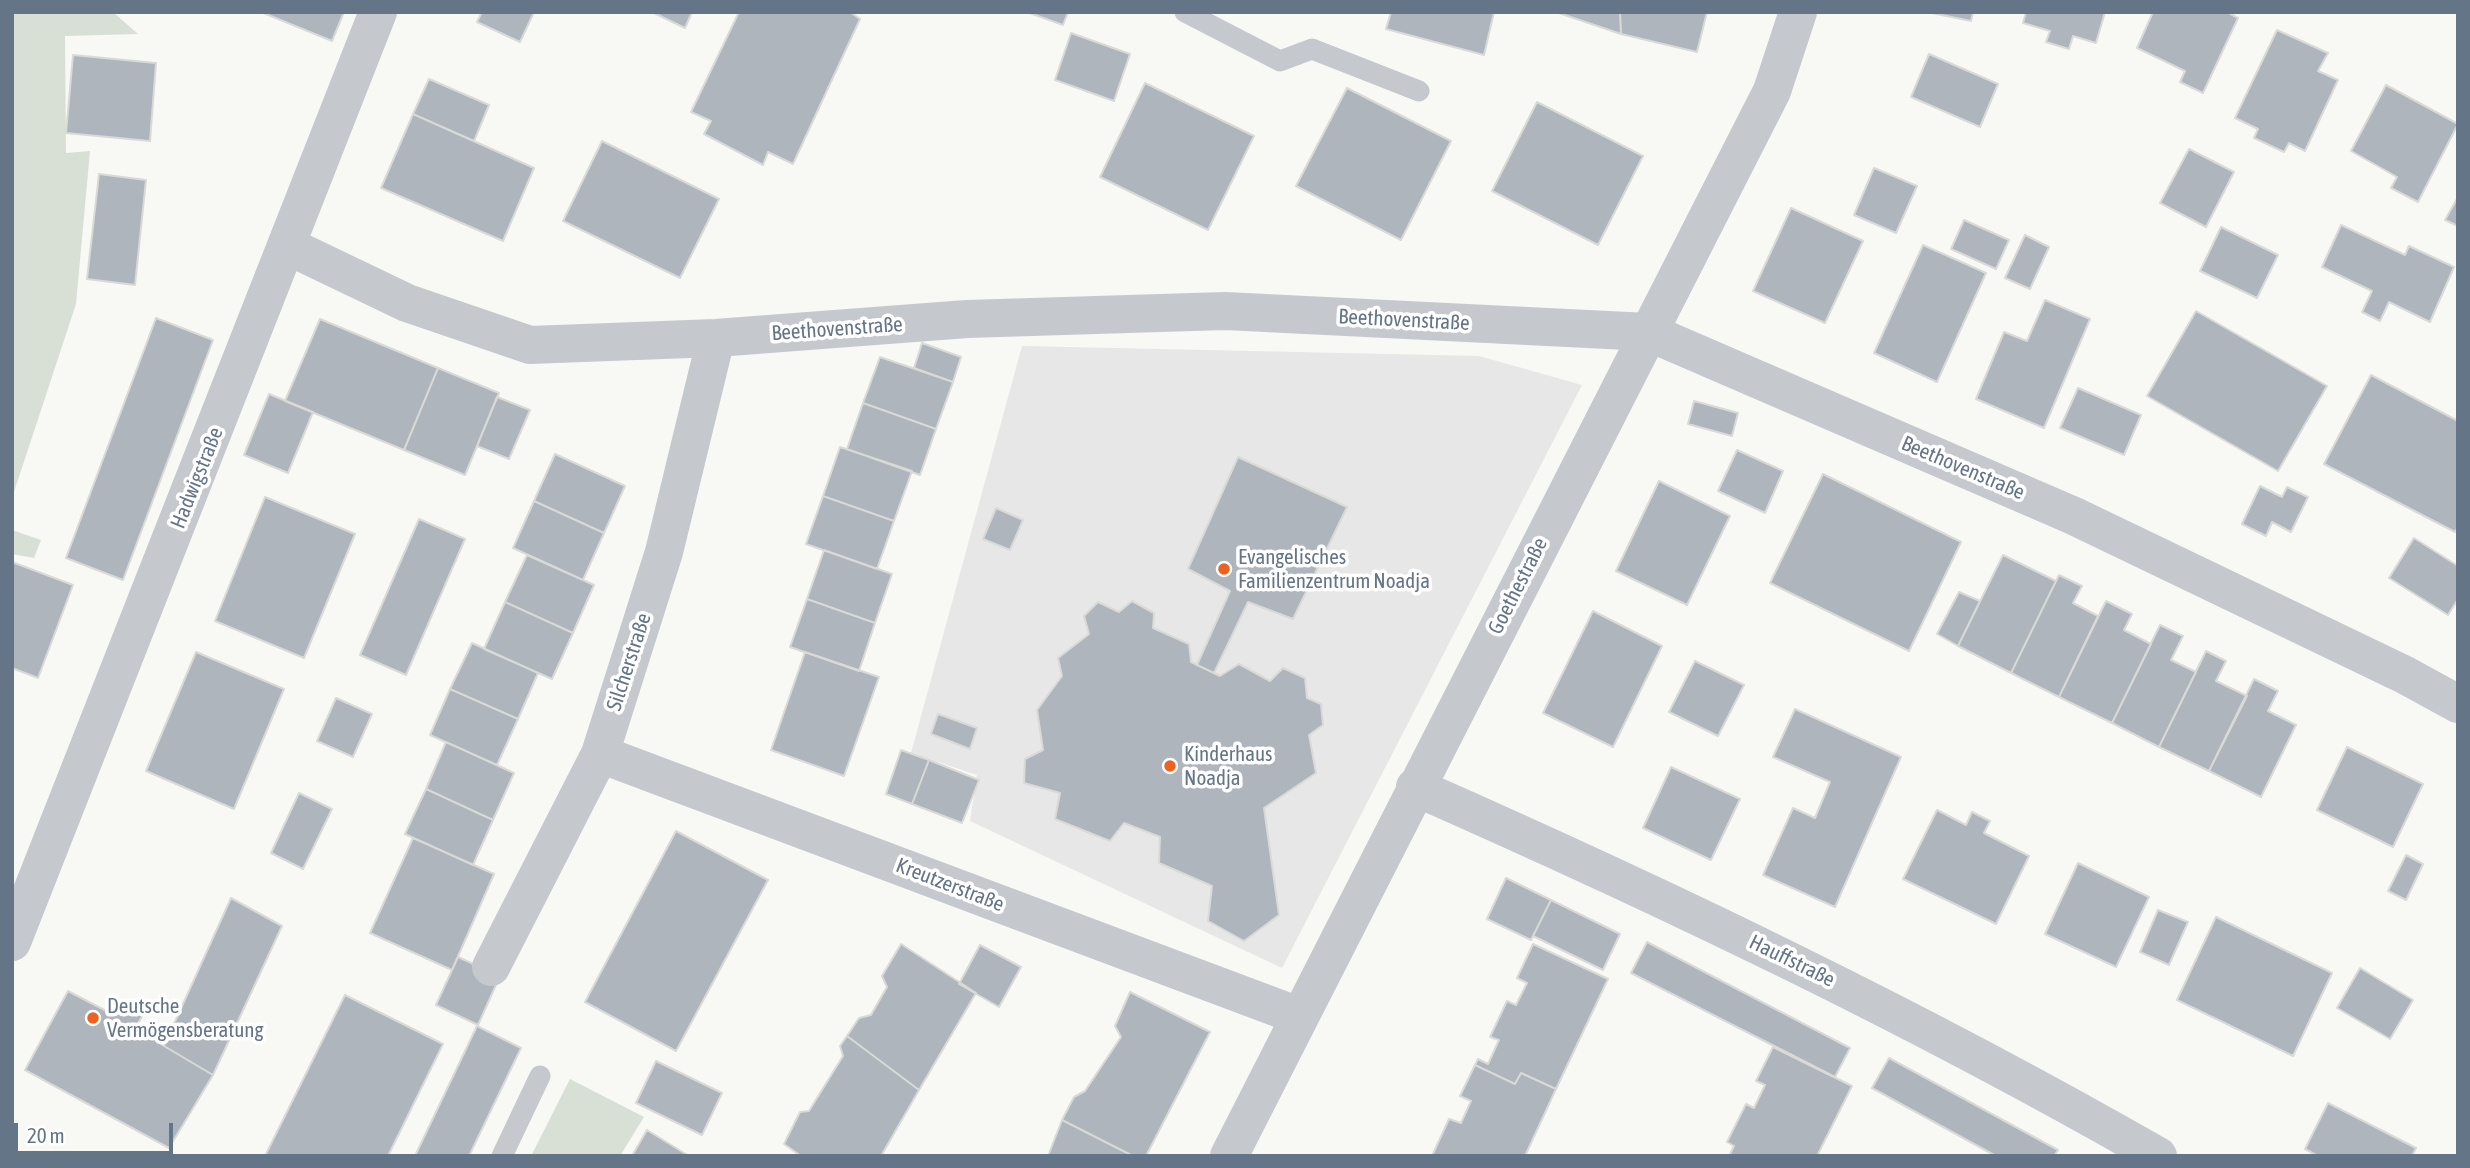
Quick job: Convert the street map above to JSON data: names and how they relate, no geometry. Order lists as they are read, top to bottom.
{
  "streets": {
    "street": [
      "Beethovenstraße",
      "Hadwigstraße",
      "Goethestraße",
      "Silcherstraße",
      "Kreutzerstraße",
      "Hauffstraße"
    ]
  },
  "crossings": [
    ["Beethovenstraße", "Hadwigstraße"],
    ["Beethovenstraße", "Goethestraße"],
    ["Beethovenstraße", "Silcherstraße"],
    ["Goethestraße", "Kreutzerstraße"],
    ["Goethestraße", "Hauffstraße"],
    ["Silcherstraße", "Kreutzerstraße"]
  ],
  "places": ["Evangelisches Familienzentrum Noadja", "Kinderhaus Noadja", "Deutsche Vermögensberatung"],
  "scale_bar": "20 m"
}
